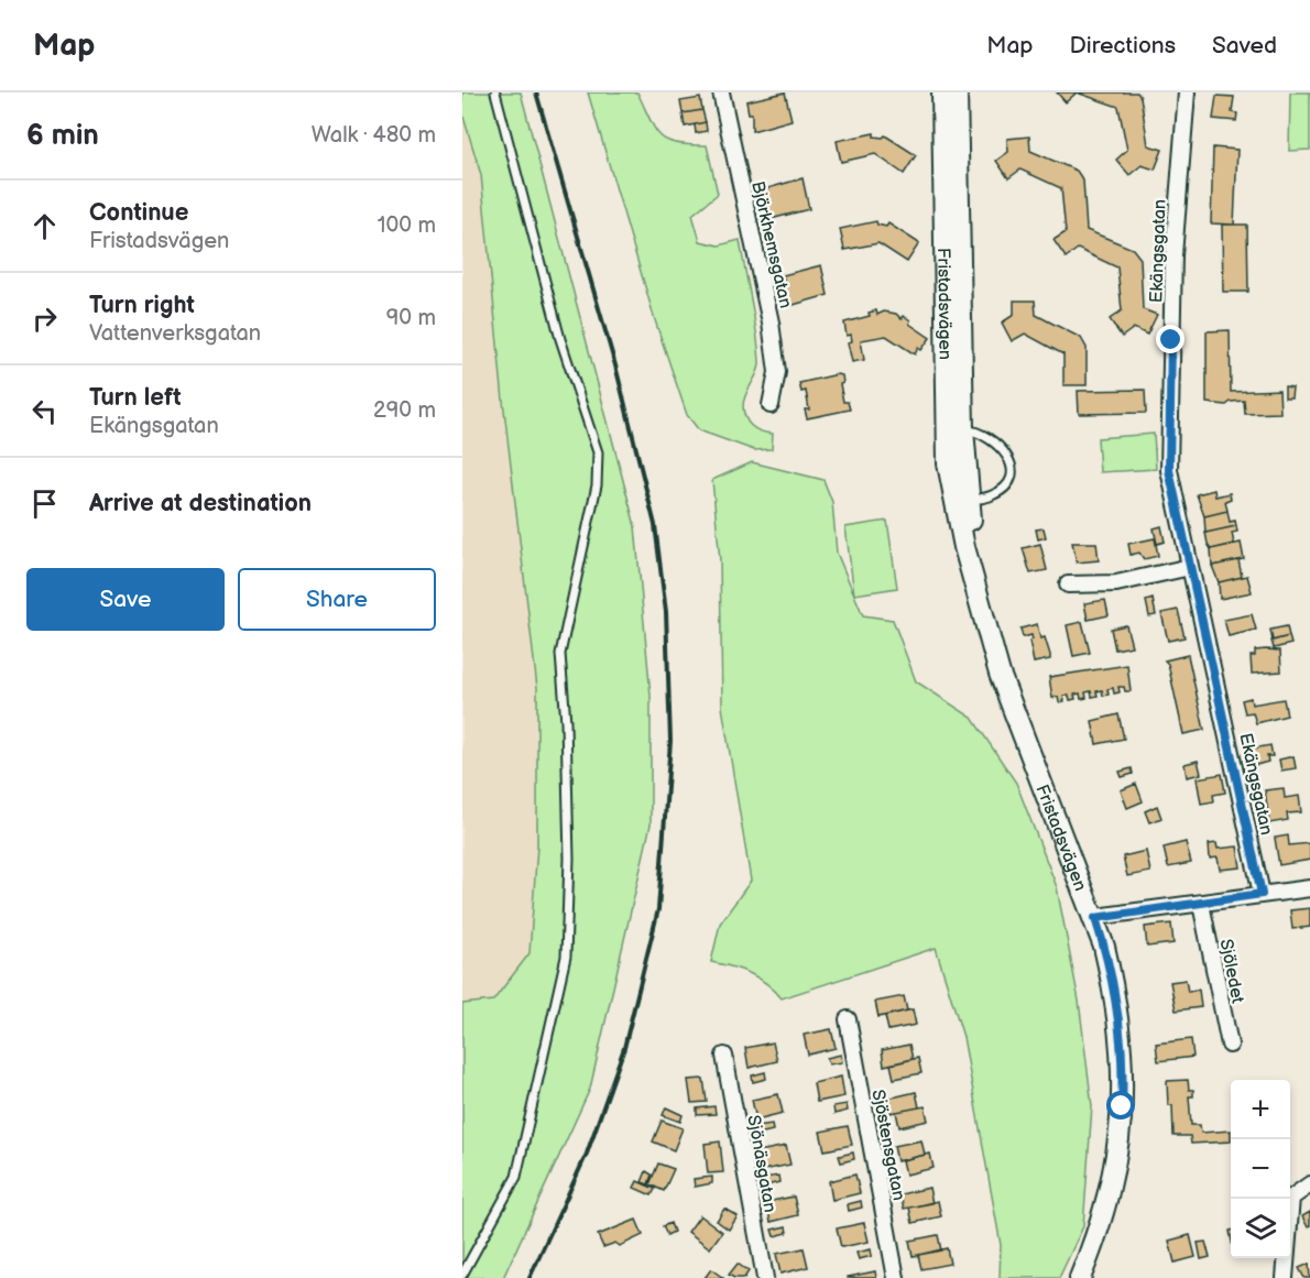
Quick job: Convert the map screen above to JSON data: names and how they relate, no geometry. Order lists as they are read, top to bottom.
{
  "streets": {
    "street": [
      "Björkhemsgatan",
      "Ekängsgatan",
      "Fristadsvägen",
      "Sjöledet",
      "Sjöstensgatan",
      "Sjönäsgatan"
    ]
  },
  "page": {
    "header": "Map",
    "nav": ["Map", "Directions", "Saved"],
    "heading": ["6 min", "Walk · 480 m"],
    "list": [
      ["Continue", "Fristadsvägen", "100 m"],
      ["Turn right", "Vattenverksgatan", "90 m"],
      ["Turn left", "Ekängsgatan", "290 m"],
      "Arrive at destination"
    ],
    "buttons": ["Save", "Share"],
    "map_buttons": ["+", "−"]
  }
}
